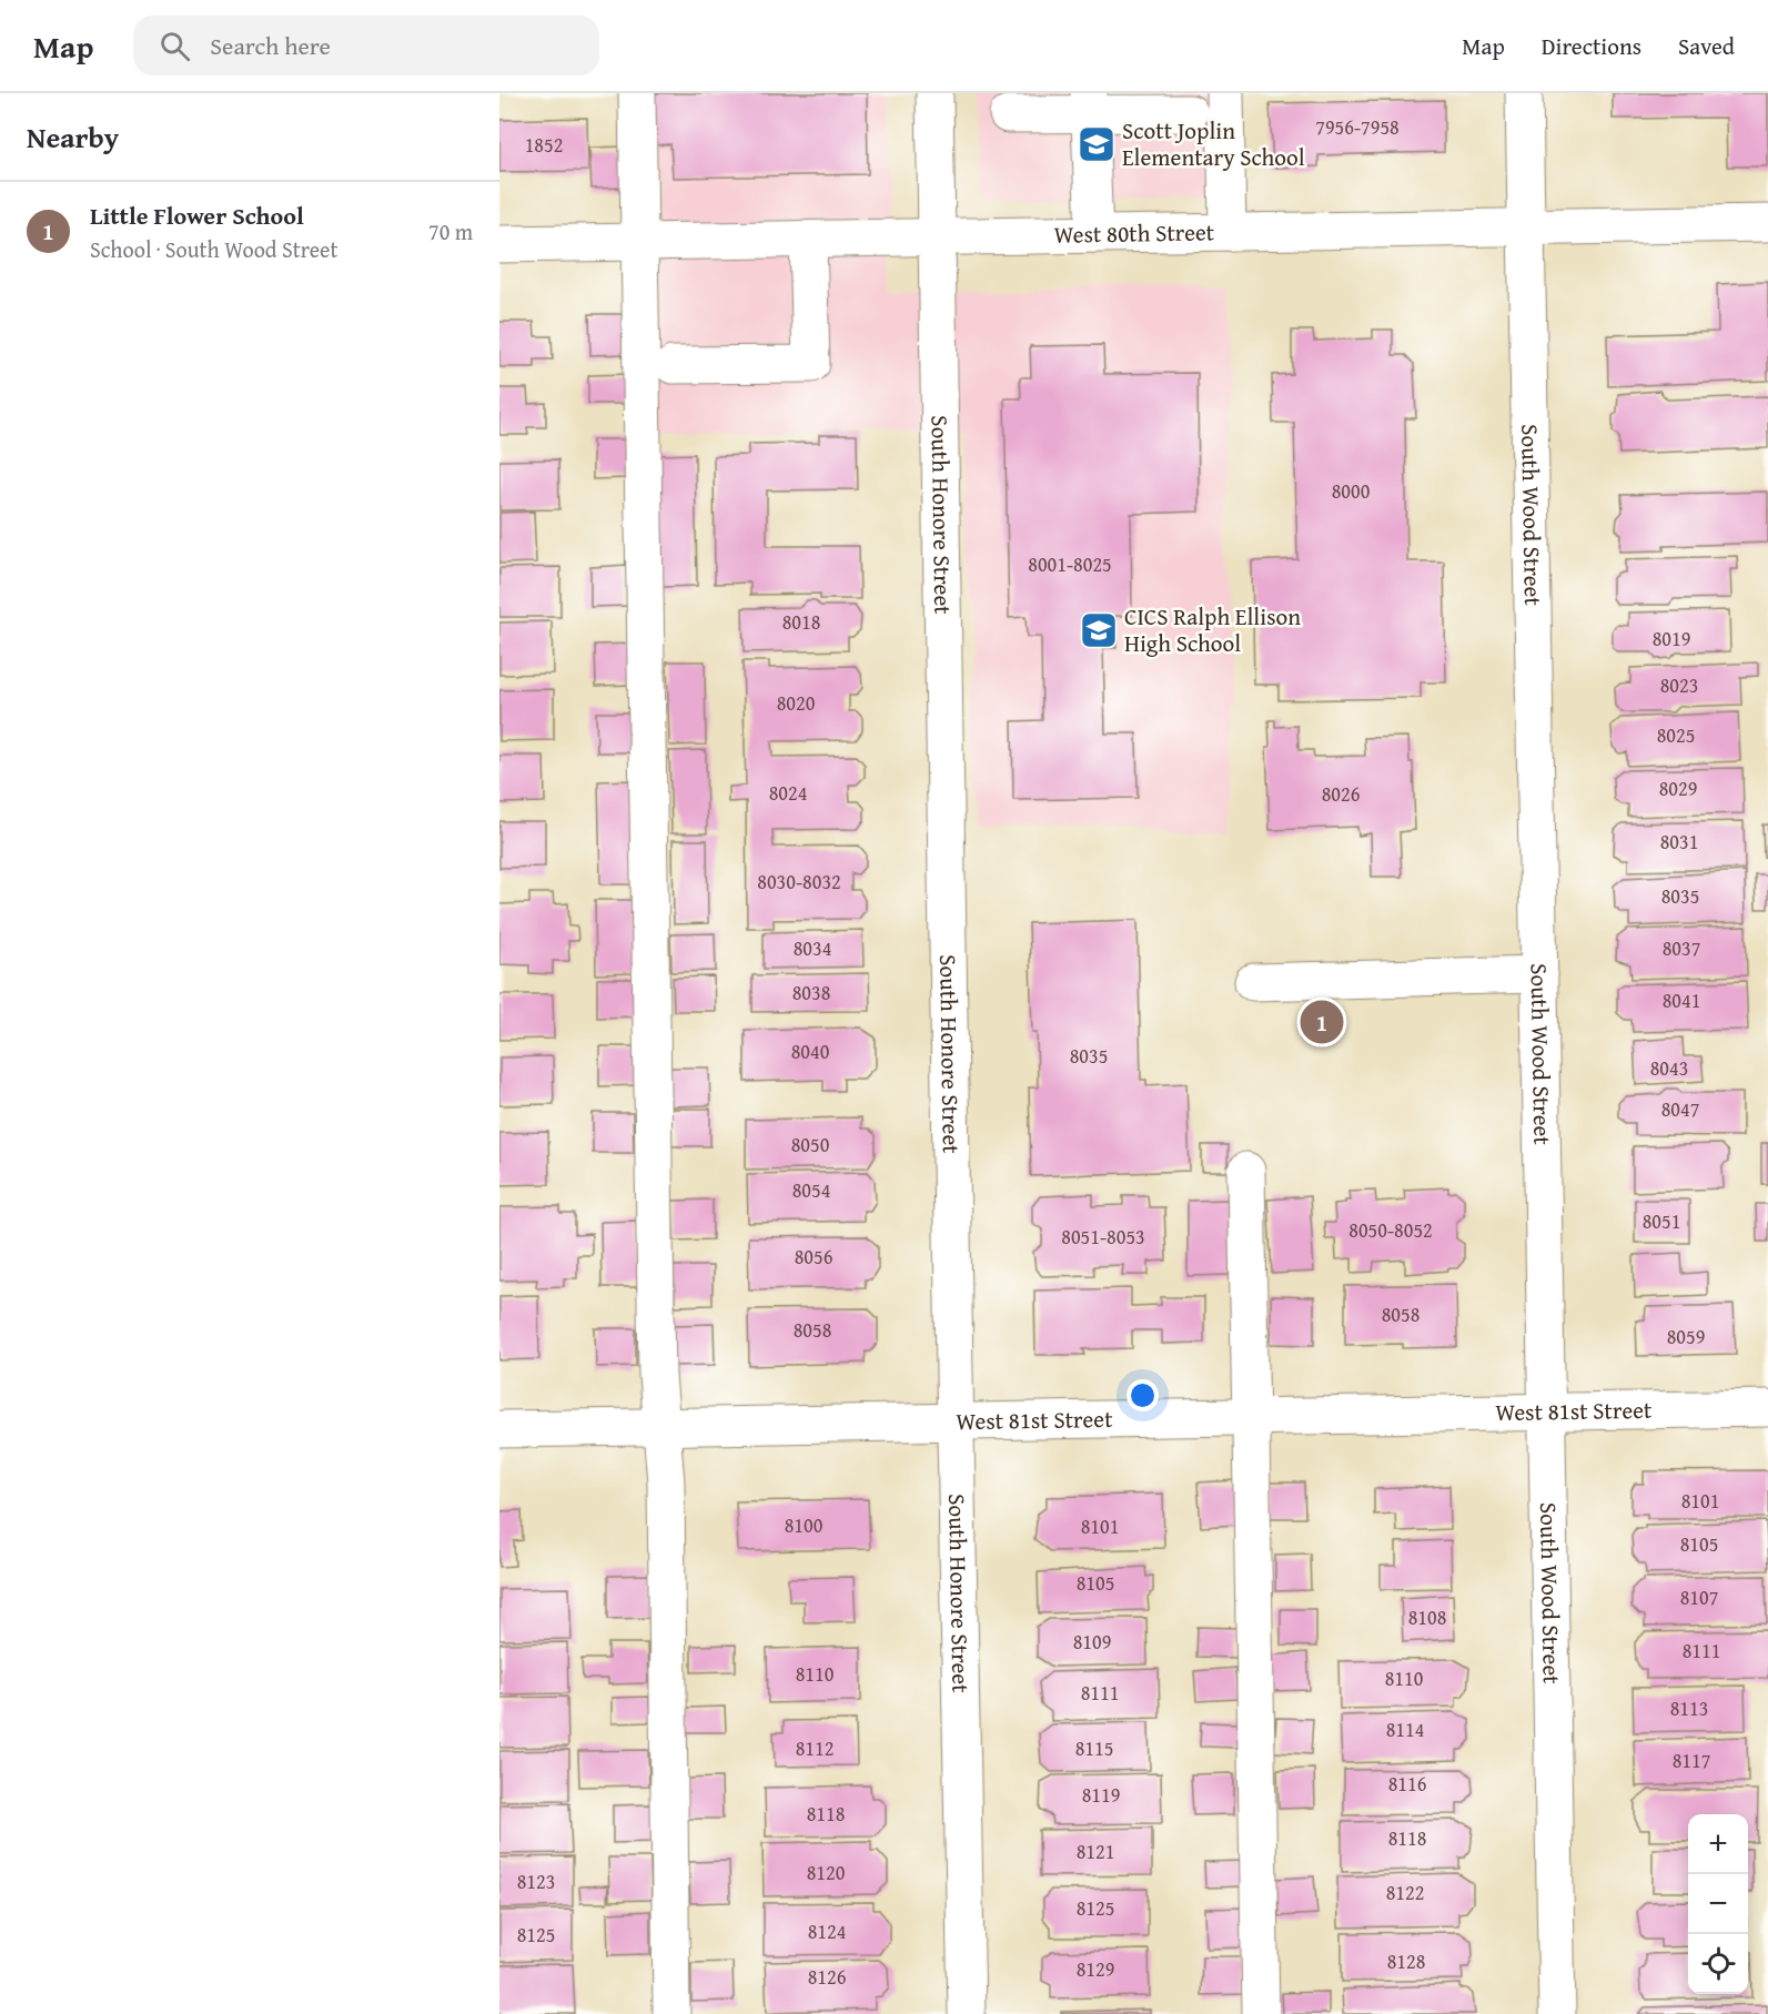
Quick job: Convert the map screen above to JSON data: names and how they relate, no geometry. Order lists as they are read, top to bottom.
{
  "streets": {
    "street": [
      "West 80th Street",
      "South Honore Street",
      "South Wood Street",
      "West 81st Street"
    ]
  },
  "crossings": [
    ["West 80th Street", "South Honore Street"],
    ["West 80th Street", "South Wood Street"],
    ["South Honore Street", "West 81st Street"],
    ["South Wood Street", "West 81st Street"]
  ],
  "places": {
    "school or university": ["Scott Joplin Elementary School", "CICS Ralph Ellison High School"]
  },
  "house_numbers": [
    "7956-7958",
    "1852",
    "8000",
    "8001-8025",
    "8018",
    "8019",
    "8023",
    "8020",
    "8025",
    "8029",
    "8024",
    "8026",
    "8031",
    "8030-8032",
    "8035",
    "8034",
    "8037",
    "8038",
    "8041",
    "8040",
    "8035",
    "8043",
    "8047",
    "8050",
    "8054",
    "8051",
    "8050-8052",
    "8051-8053",
    "8056",
    "8058",
    "8058",
    "8059",
    "8101",
    "8100",
    "8101",
    "8105",
    "8105",
    "8107",
    "8108",
    "8109",
    "8111",
    "8110",
    "8110",
    "8111",
    "8113",
    "8114",
    "8112",
    "8115",
    "8117",
    "8116",
    "8119",
    "8118",
    "8118",
    "8121",
    "8120",
    "8123",
    "8122",
    "8125",
    "8124",
    "8125",
    "8128",
    "8129",
    "8126"
  ],
  "page": {
    "header": "Map",
    "search": "Search here",
    "nav": ["Map", "Directions", "Saved"],
    "heading": "Nearby",
    "list": [
      {
        "mark": "1",
        "name": "Little Flower School",
        "note": "School · South Wood Street",
        "value": "70 m"
      }
    ],
    "pins": "1",
    "map_buttons": ["+", "−"]
  }
}
